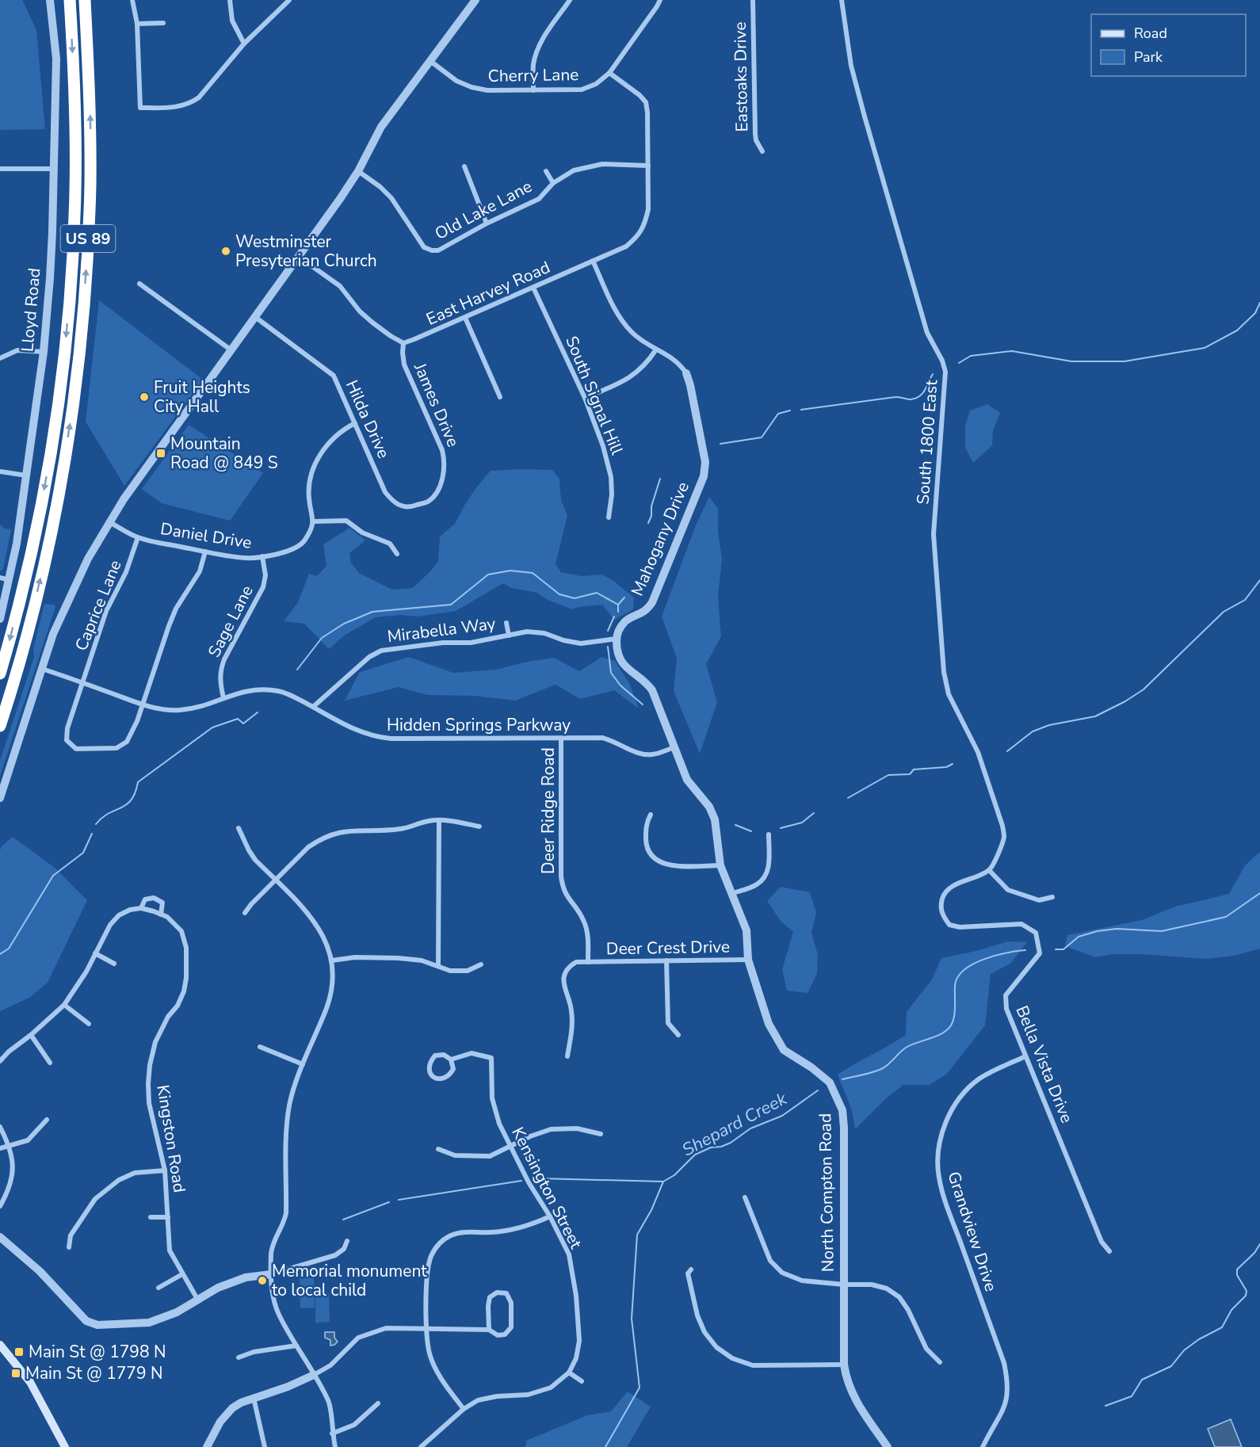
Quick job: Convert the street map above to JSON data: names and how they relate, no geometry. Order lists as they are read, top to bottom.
{
  "streets": {
    "highway": ["US 89"],
    "street": [
      "Cherry Lane",
      "Eastoaks Drive",
      "Old Lake Lane",
      "East Harvey Road",
      "Lloyd Road",
      "South Signal Hill",
      "James Drive",
      "Hilda Drive",
      "South 1800 East",
      "Daniel Drive",
      "Mahogany Drive",
      "Caprice Lane",
      "Sage Lane",
      "Mirabella Way",
      "Hidden Springs Parkway",
      "Deer Ridge Road",
      "Deer Crest Drive",
      "Bella Vista Drive",
      "Kingston Road",
      "Kensington Street",
      "North Compton Road",
      "Grandview Drive"
    ]
  },
  "crossings": [
    ["Cherry Lane", "East Harvey Road"],
    ["Old Lake Lane", "East Harvey Road"],
    ["East Harvey Road", "South Signal Hill"],
    ["East Harvey Road", "James Drive"],
    ["East Harvey Road", "Mahogany Drive"],
    ["James Drive", "Hilda Drive"],
    ["South 1800 East", "Bella Vista Drive"],
    ["Daniel Drive", "Caprice Lane"],
    ["Daniel Drive", "Sage Lane"],
    ["Mahogany Drive", "Mirabella Way"],
    ["Caprice Lane", "Hidden Springs Parkway"],
    ["Sage Lane", "Hidden Springs Parkway"],
    ["Mirabella Way", "Hidden Springs Parkway"],
    ["Hidden Springs Parkway", "Deer Ridge Road"],
    ["Deer Ridge Road", "Deer Crest Drive"],
    ["Deer Crest Drive", "North Compton Road"],
    ["Bella Vista Drive", "Grandview Drive"]
  ],
  "water": ["Shepard Creek"],
  "places": {
    "other": ["Westminster Presyterian Church", "Fruit Heights City Hall", "Memorial monument to local child"],
    "transit": ["Mountain Road @ 849 S", "Main St @ 1798 N", "Main St @ 1779 N"]
  },
  "legend": ["Road", "Park"]
}
